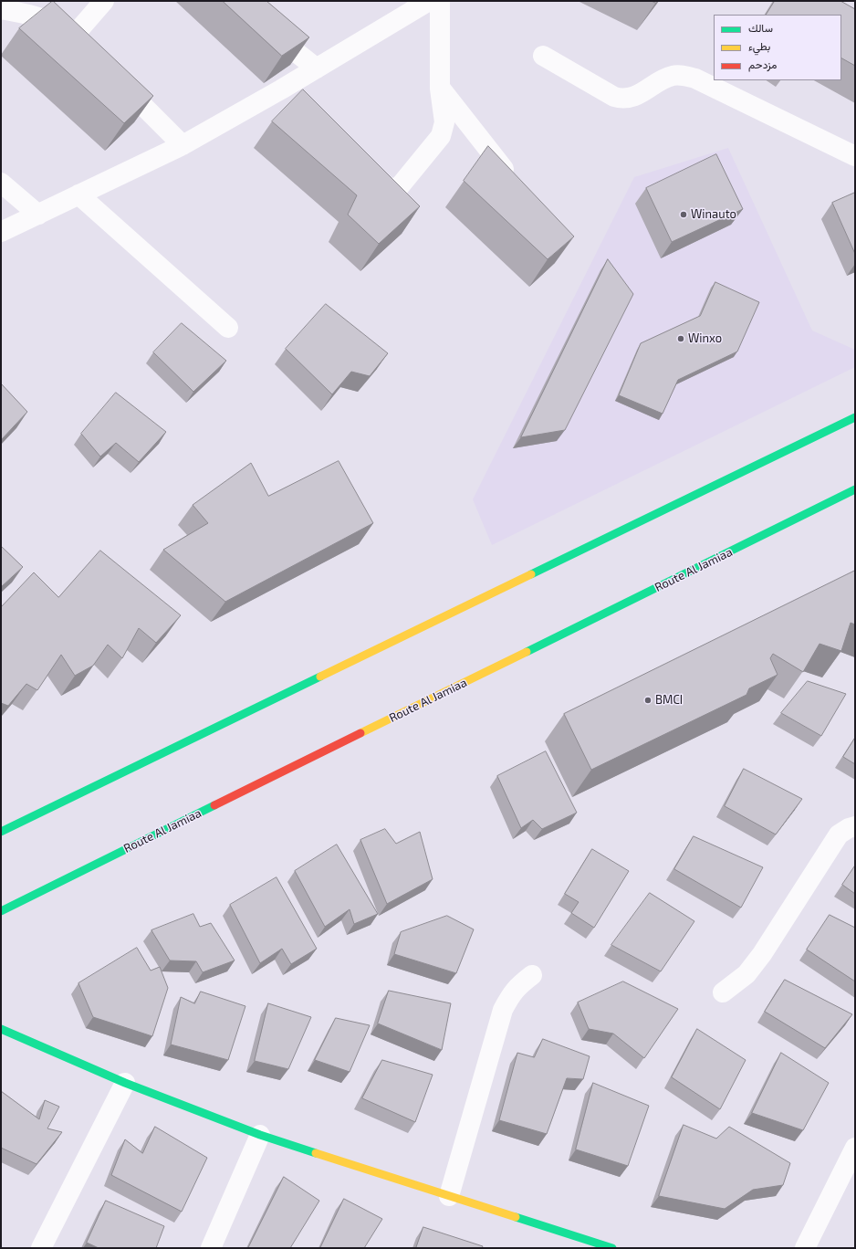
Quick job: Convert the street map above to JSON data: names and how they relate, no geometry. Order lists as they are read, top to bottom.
{
  "streets": {
    "main road": ["Route Al Jamiaa"]
  },
  "places": ["Winauto", "Winxo", "BMCI"],
  "legend": ["سالك", "بطيء", "مزدحم"]
}
